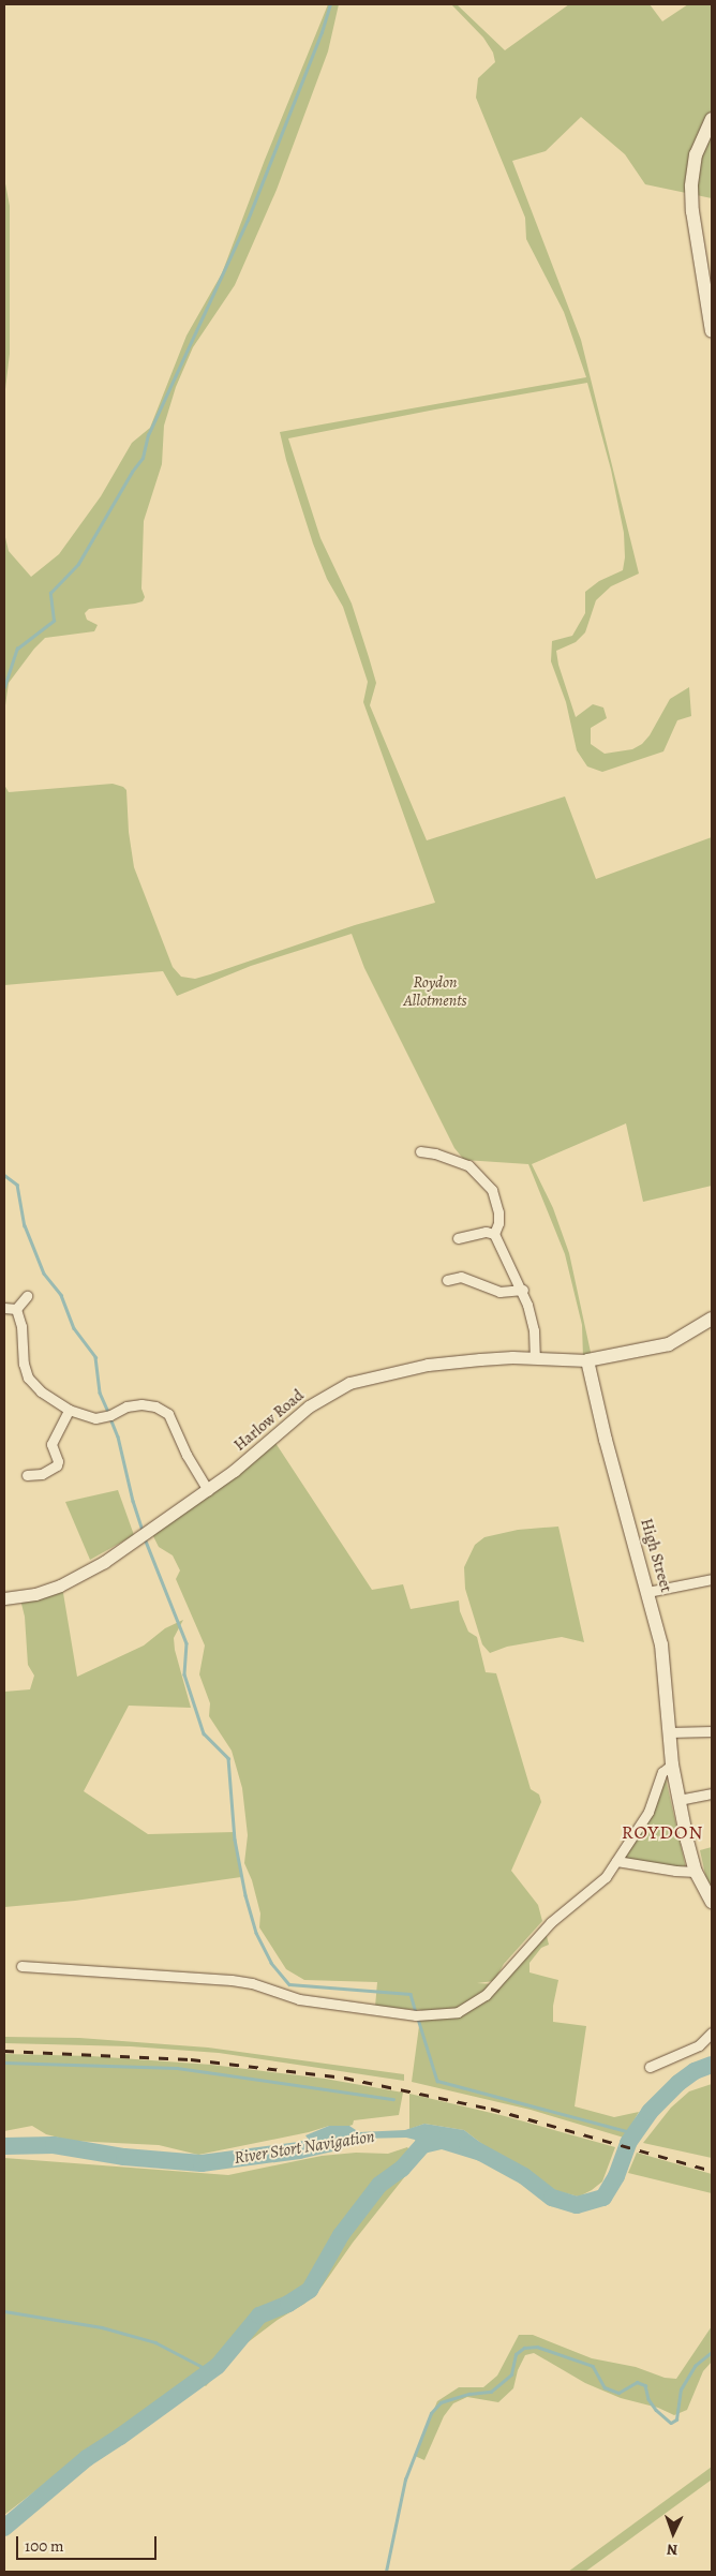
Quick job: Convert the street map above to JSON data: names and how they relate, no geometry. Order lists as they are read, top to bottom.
{
  "streets": {
    "main road": ["High Street"],
    "street": ["Harlow Road"]
  },
  "crossings": [
    ["Harlow Road", "High Street"]
  ],
  "districts": ["ROYDON"],
  "water": ["River Stort Navigation"],
  "parks": ["Roydon Allotments"],
  "scale_bar": "100 m",
  "north": "bottom"
}
